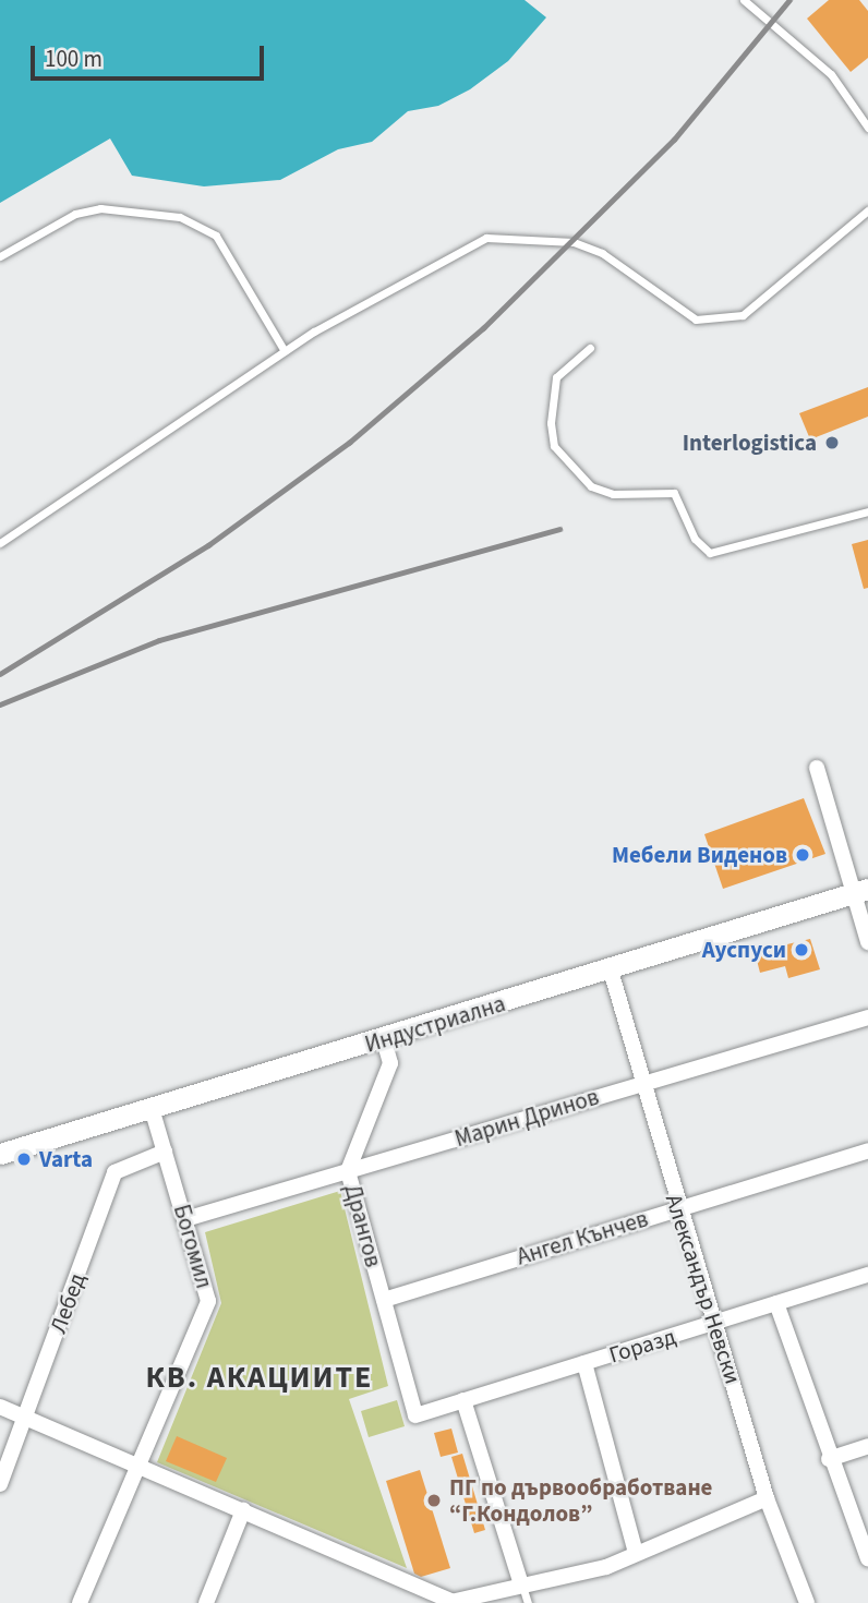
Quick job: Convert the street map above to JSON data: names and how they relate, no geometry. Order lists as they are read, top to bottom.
{
  "streets": {
    "main road": ["Индустриална"],
    "street": [
      "Марин Дринов",
      "Дрангов",
      "Ангел Кънчев",
      "Богомил",
      "Александър Невски",
      "Лебед",
      "Горазд"
    ]
  },
  "crossings": [
    ["Индустриална", "Дрангов"],
    ["Индустриална", "Богомил"],
    ["Индустриална", "Александър Невски"],
    ["Марин Дринов", "Дрангов"],
    ["Марин Дринов", "Богомил"],
    ["Марин Дринов", "Александър Невски"],
    ["Дрангов", "Ангел Кънчев"],
    ["Дрангов", "Горазд"],
    ["Ангел Кънчев", "Александър Невски"],
    ["Богомил", "Лебед"],
    ["Александър Невски", "Горазд"]
  ],
  "districts": ["КВ. АКАЦИИТЕ"],
  "places": [
    "Interlogistica",
    "Мебели Виденов",
    "Ауспуси",
    "Varta",
    "ПГ по дървообработване “Г.Кондолов”"
  ],
  "scale_bar": "100 m"
}
